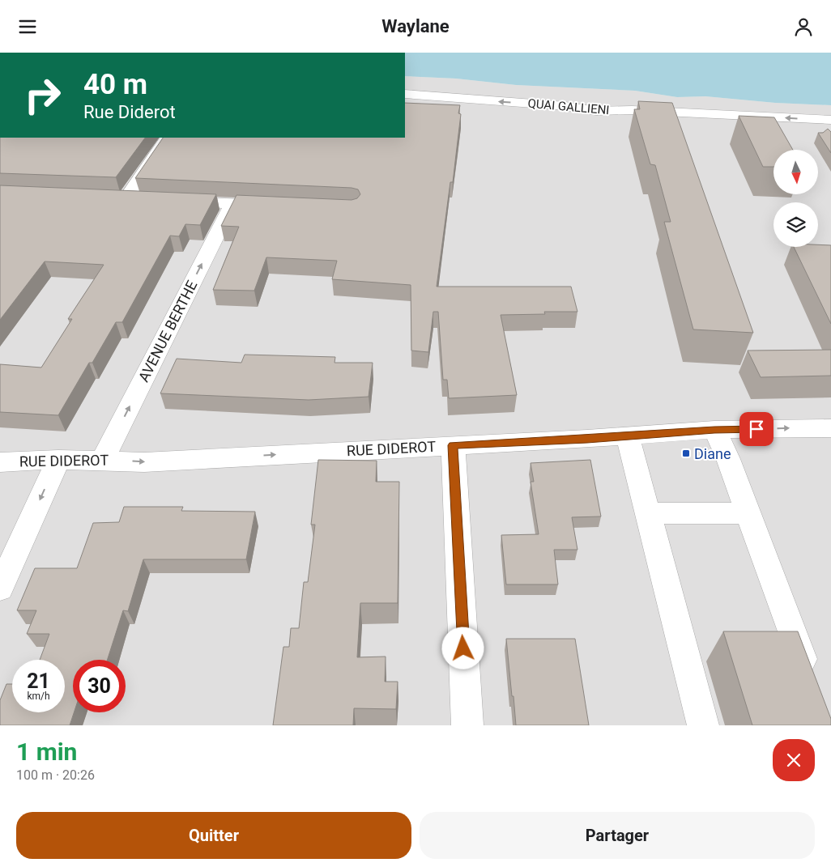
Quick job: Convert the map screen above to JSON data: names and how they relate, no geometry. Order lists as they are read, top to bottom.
{
  "streets": {
    "street": ["QUAI GALLIENI", "AVENUE BERTHE", "RUE DIDEROT"]
  },
  "crossings": [
    ["AVENUE BERTHE", "RUE DIDEROT"]
  ],
  "one_way": ["QUAI GALLIENI", "AVENUE BERTHE", "RUE DIDEROT"],
  "places": {
    "transit": ["Diane"]
  },
  "north": "bottom",
  "page": {
    "header": "Waylane",
    "turn": ["40 m", "Rue Diderot"],
    "speed": "21 km/h",
    "limit": "30",
    "heading": ["1 min", "100 m · 20:26"],
    "buttons": ["Quitter", "Partager"]
  }
}
